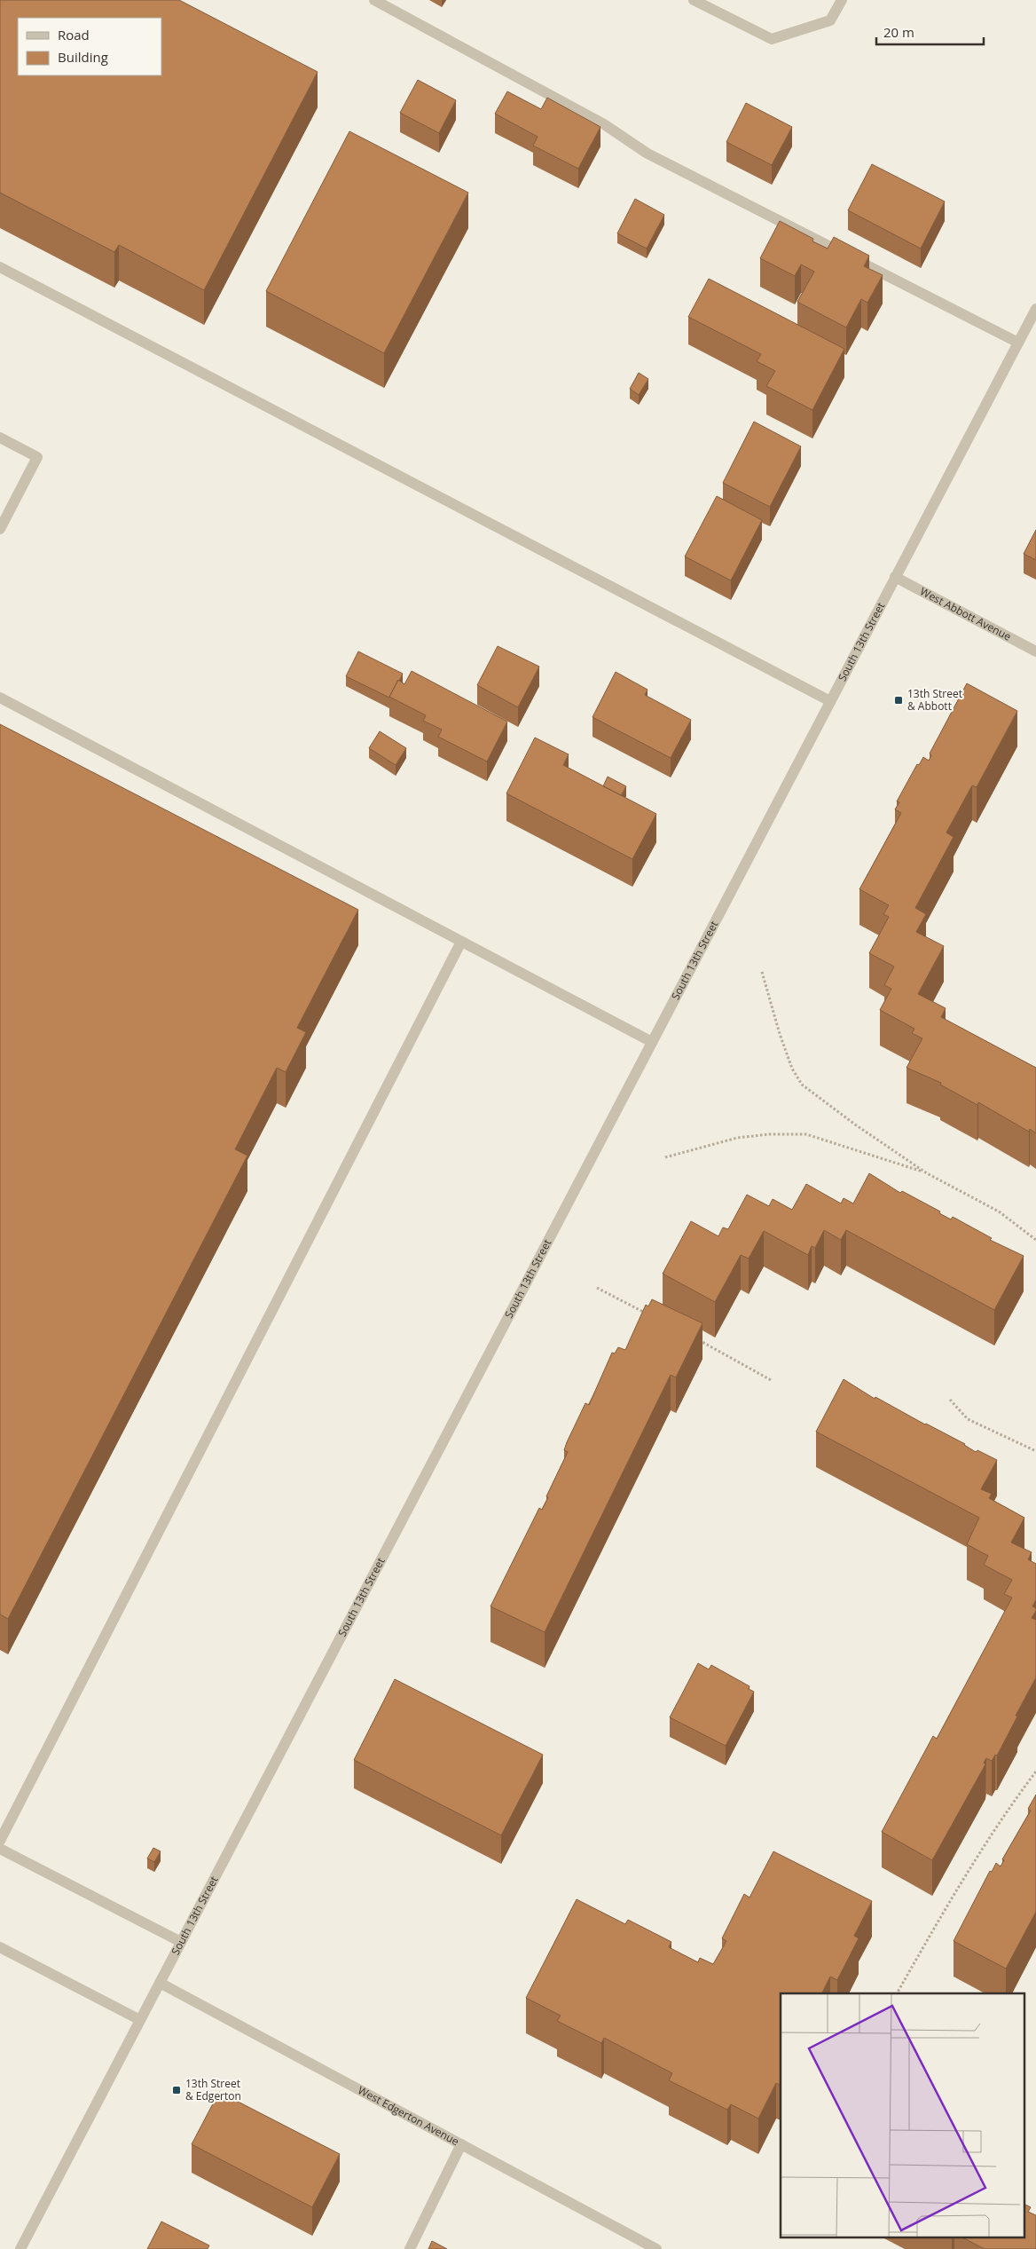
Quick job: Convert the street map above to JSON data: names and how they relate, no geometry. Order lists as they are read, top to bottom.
{
  "streets": {
    "street": ["West Abbott Avenue", "South 13th Street", "West Edgerton Avenue"]
  },
  "crossings": [
    ["West Abbott Avenue", "South 13th Street"],
    ["South 13th Street", "West Edgerton Avenue"]
  ],
  "places": {
    "transit": ["13th Street & Abbott", "13th Street & Edgerton"]
  },
  "legend": ["Road", "Building"],
  "scale_bar": "20 m"
}
